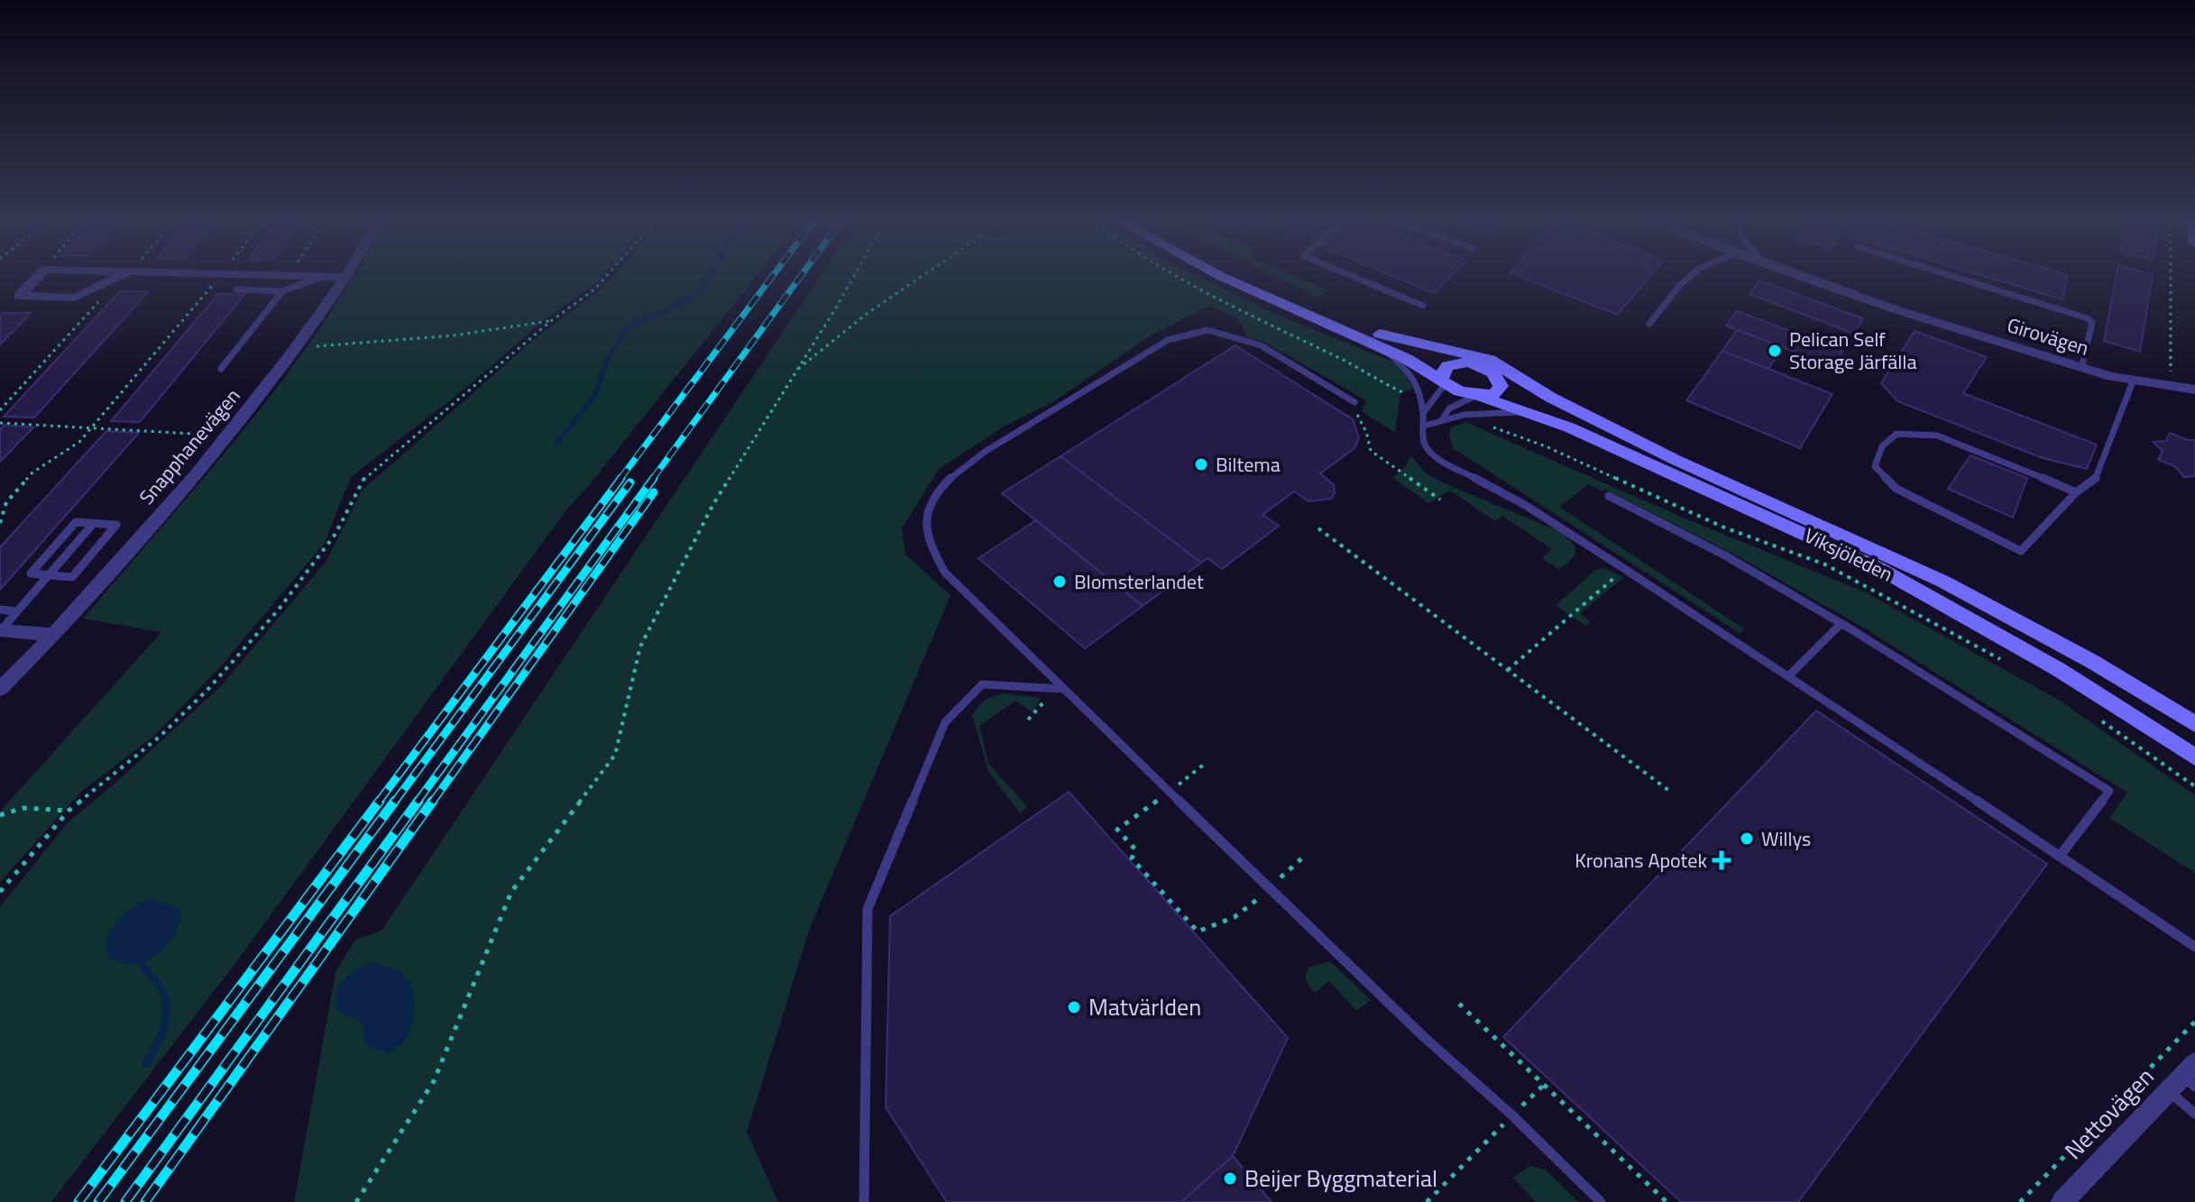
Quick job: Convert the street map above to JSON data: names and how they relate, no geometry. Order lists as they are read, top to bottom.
{
  "streets": {
    "main road": ["Viksjöleden"],
    "street": ["Girovägen", "Snapphanevägen", "Nettovägen"]
  },
  "places": {
    "other": [
      "Pelican Self Storage Järfälla",
      "Biltema",
      "Blomsterlandet",
      "Willys",
      "Matvärlden",
      "Beijer Byggmaterial"
    ],
    "health": ["Kronans Apotek"]
  }
}
